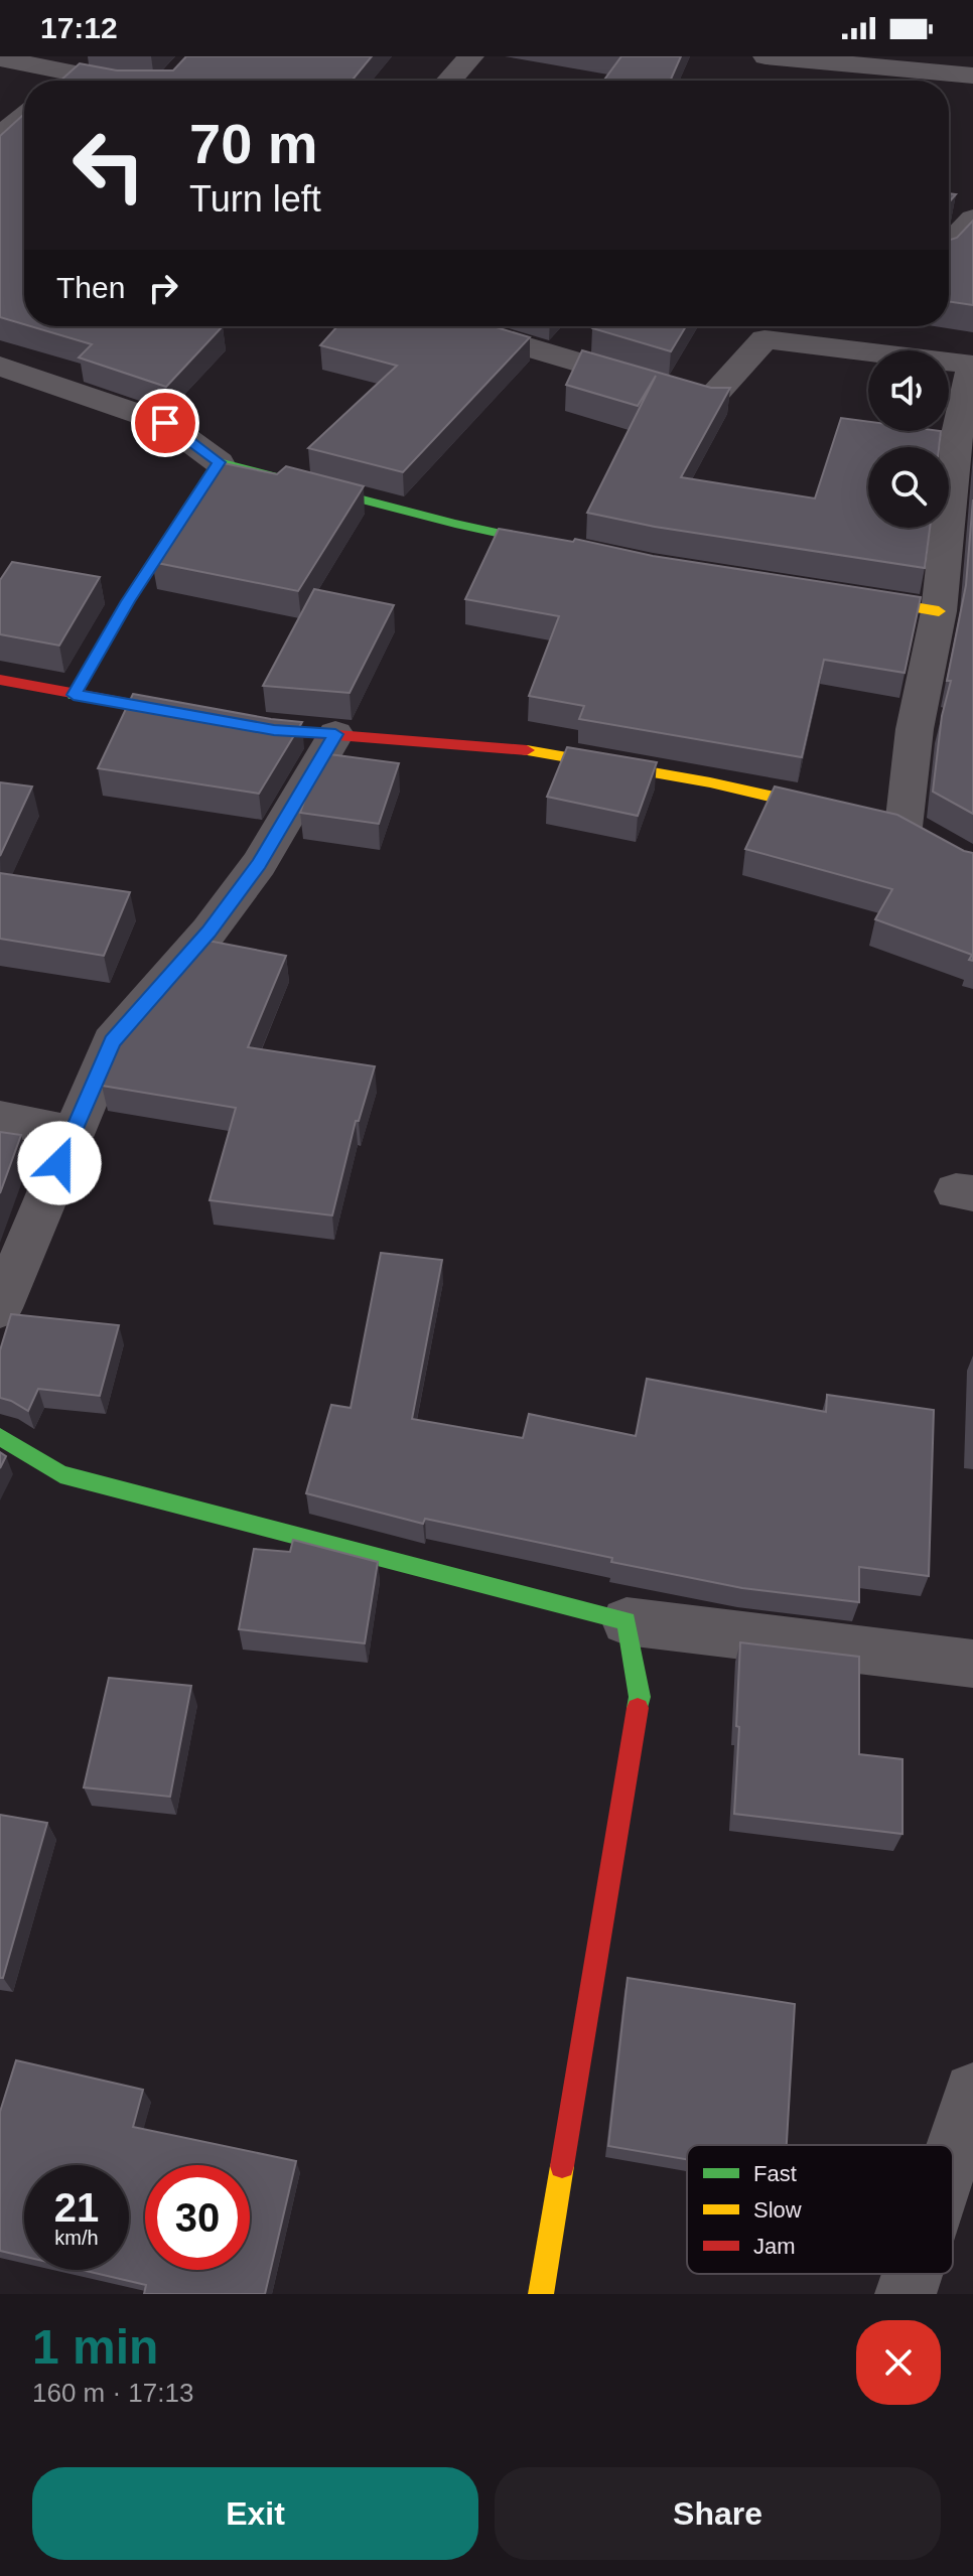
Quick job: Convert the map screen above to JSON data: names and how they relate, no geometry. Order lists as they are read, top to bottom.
{
  "legend": ["Fast", "Slow", "Jam"],
  "page": {
    "status": "17:12",
    "turn": ["70 m", "Turn left"],
    "then": "Then",
    "speed": "21 km/h",
    "limit": "30",
    "heading": ["1 min", "160 m · 17:13"],
    "buttons": ["Exit", "Share"]
  }
}
